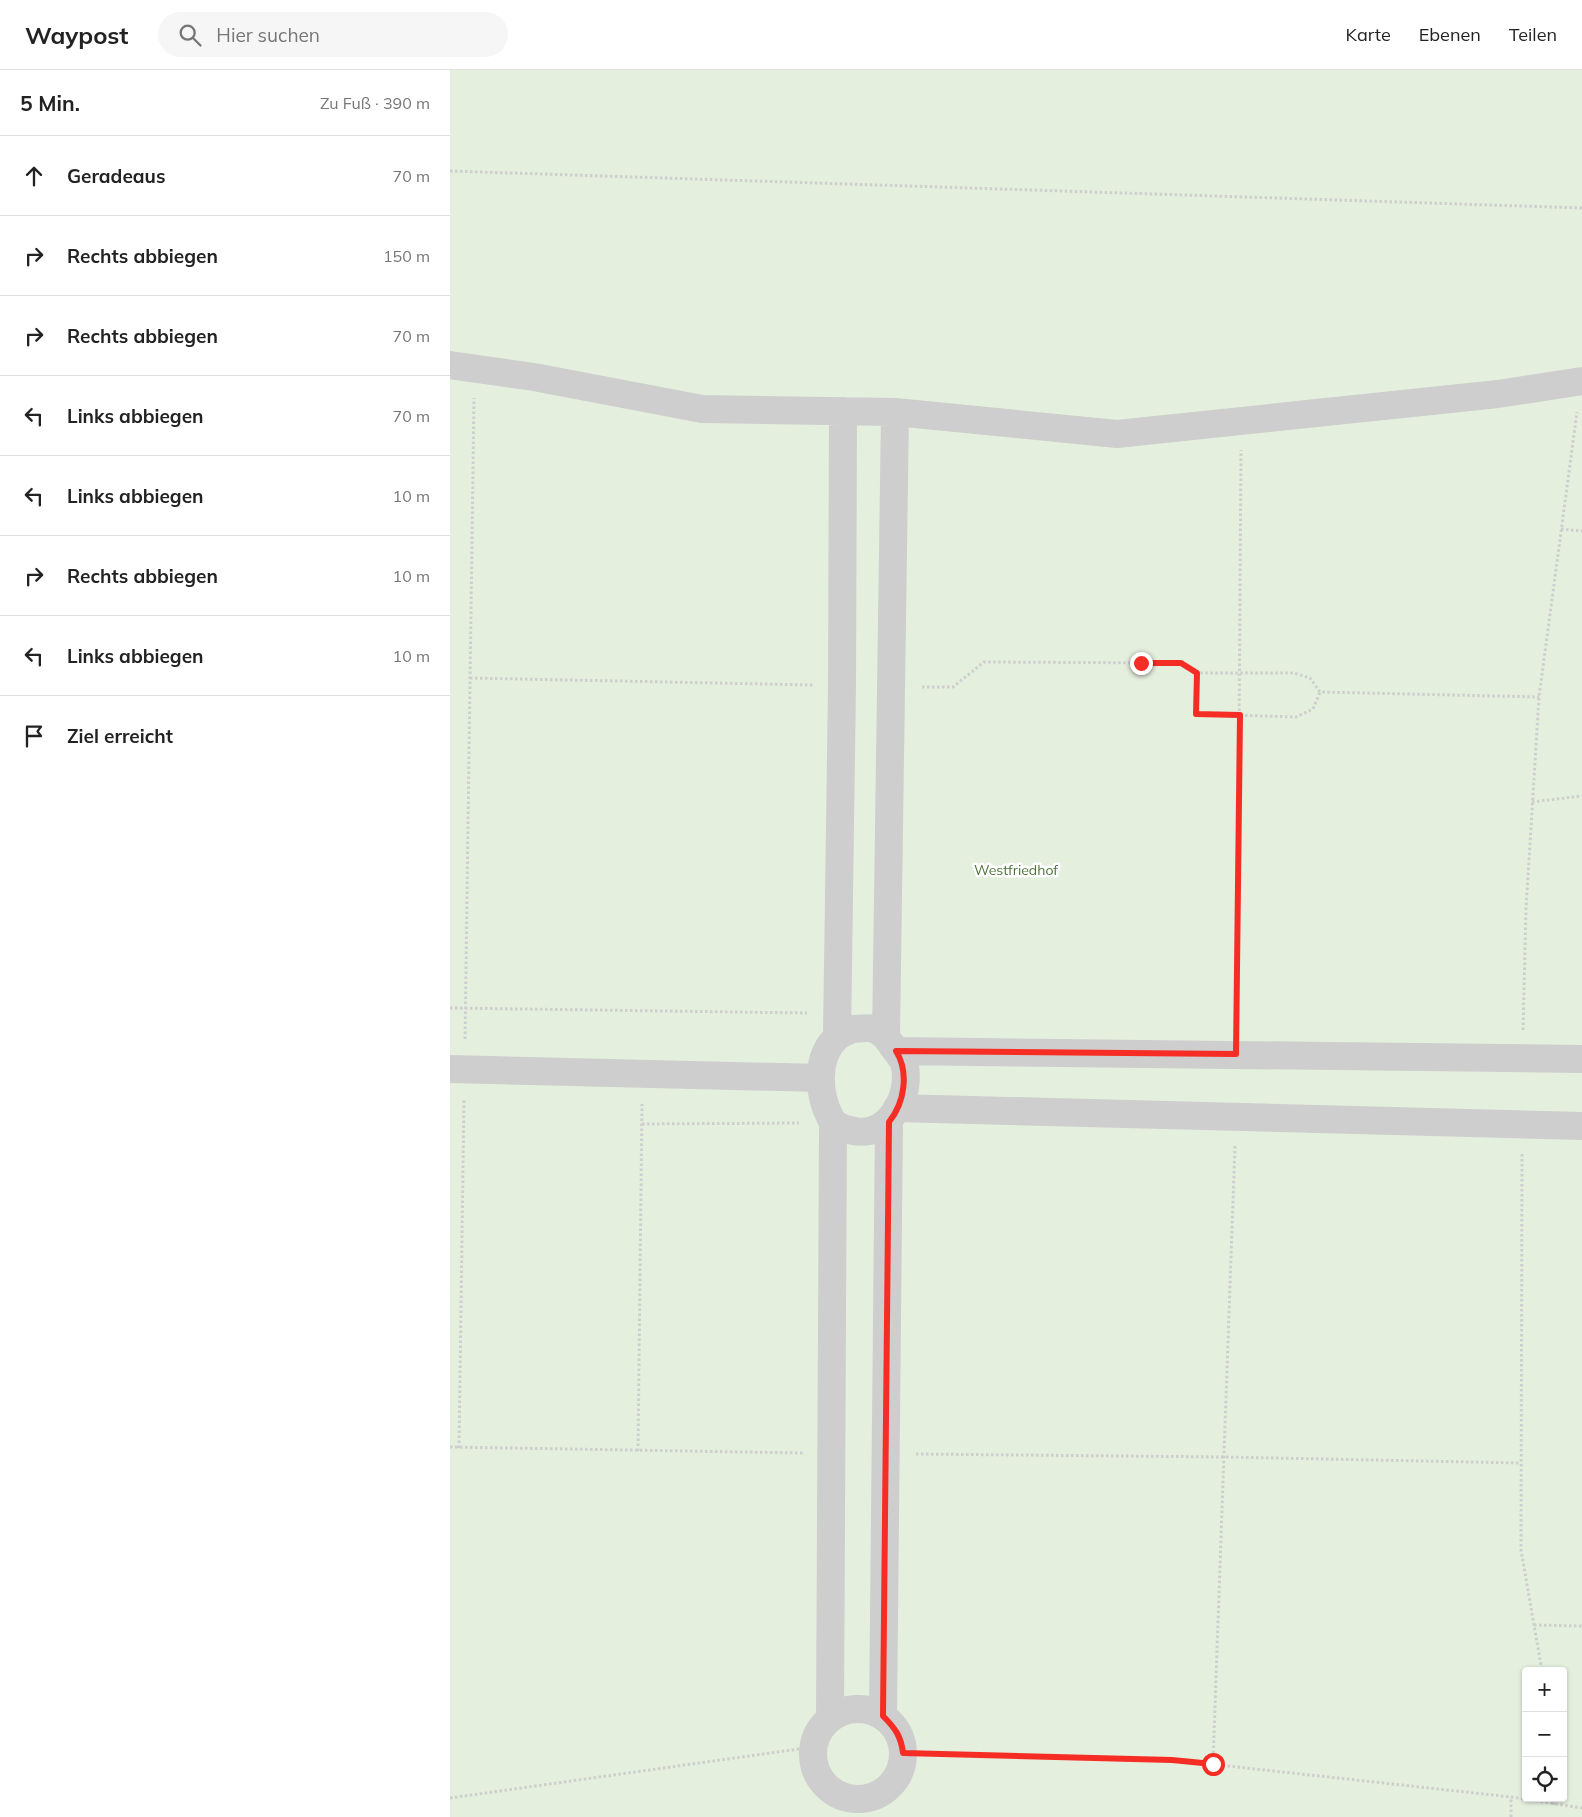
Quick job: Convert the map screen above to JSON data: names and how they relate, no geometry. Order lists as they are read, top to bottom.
{
  "parks": ["Westfriedhof"],
  "page": {
    "header": "Waypost",
    "search": "Hier suchen",
    "nav": ["Karte", "Ebenen", "Teilen"],
    "heading": ["5 Min.", "Zu Fuß · 390 m"],
    "list": [
      ["Geradeaus", "70 m"],
      ["Rechts abbiegen", "150 m"],
      ["Rechts abbiegen", "70 m"],
      ["Links abbiegen", "70 m"],
      ["Links abbiegen", "10 m"],
      ["Rechts abbiegen", "10 m"],
      ["Links abbiegen", "10 m"],
      "Ziel erreicht"
    ],
    "map_buttons": ["+", "−"]
  }
}
